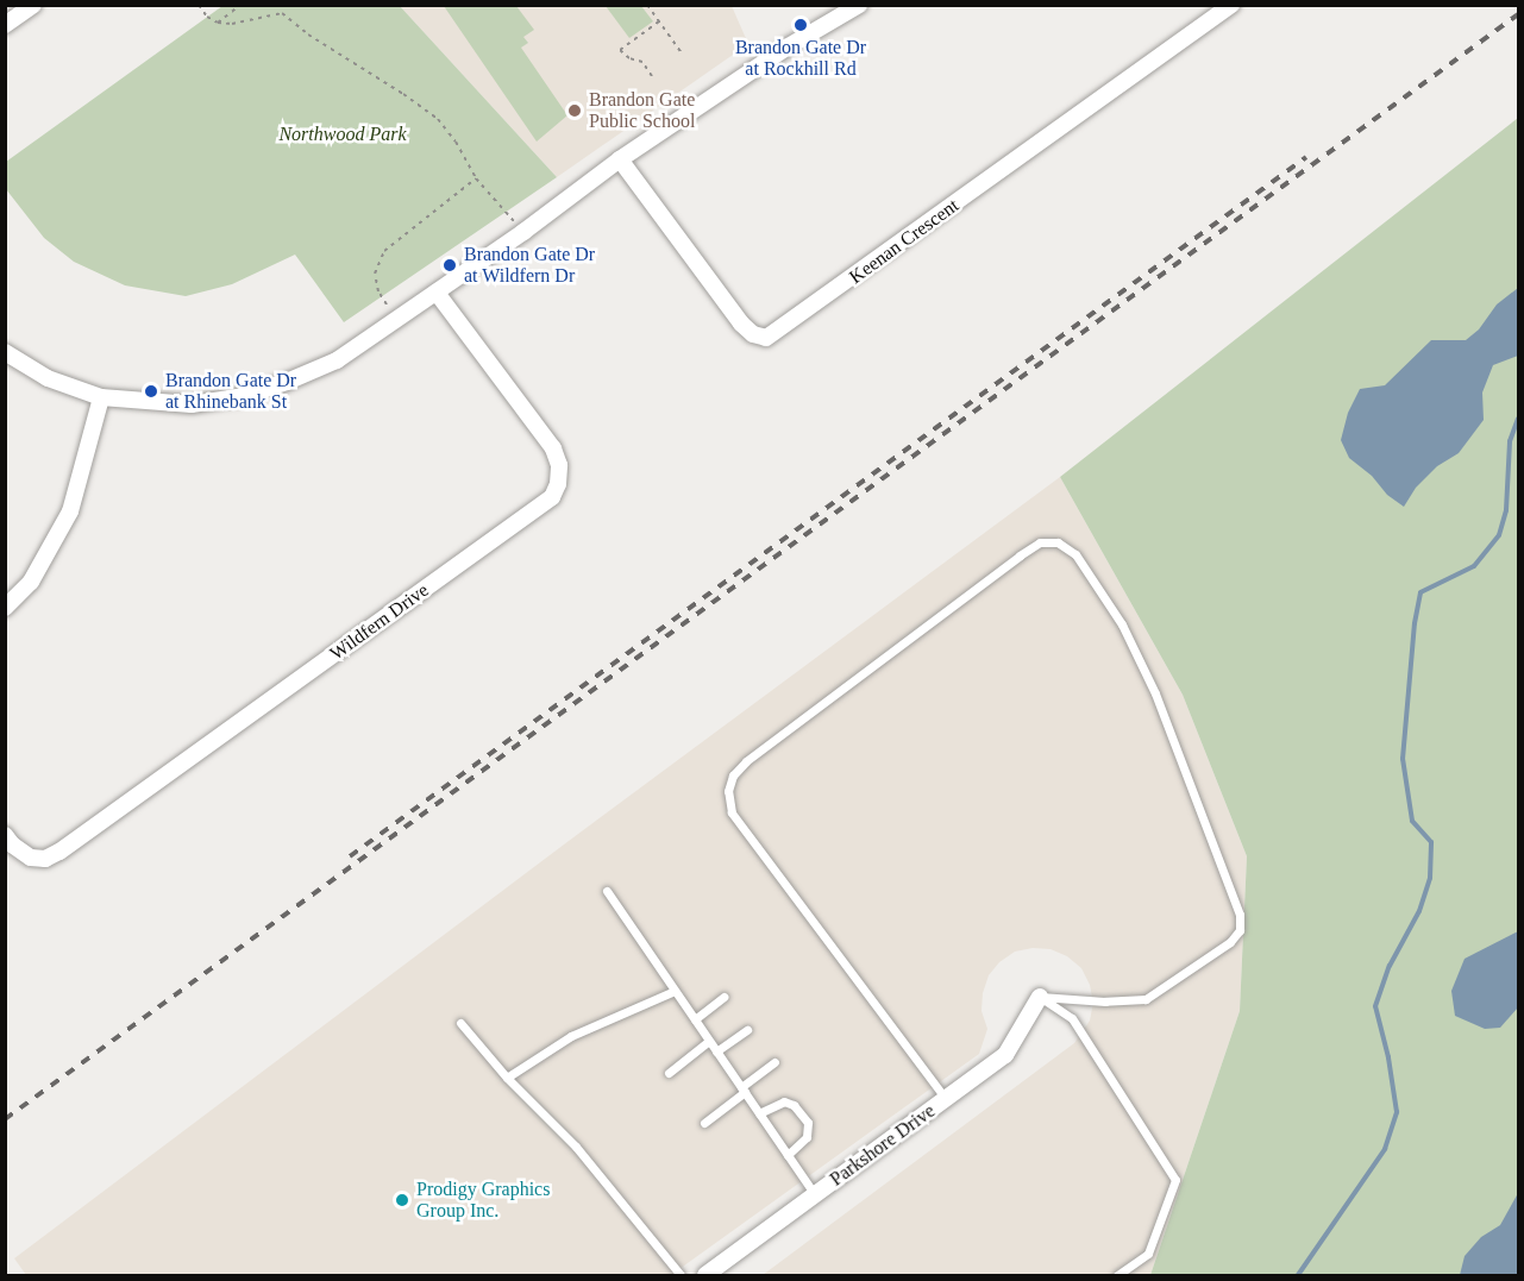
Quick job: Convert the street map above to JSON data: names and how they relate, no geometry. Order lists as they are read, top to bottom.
{
  "streets": {
    "street": ["Keenan Crescent", "Wildfern Drive", "Parkshore Drive"]
  },
  "parks": ["Northwood Park"],
  "places": [
    "Brandon Gate Dr at Rockhill Rd",
    "Brandon Gate Public School",
    "Brandon Gate Dr at Wildfern Dr",
    "Brandon Gate Dr at Rhinebank St",
    "Prodigy Graphics Group Inc."
  ]
}
